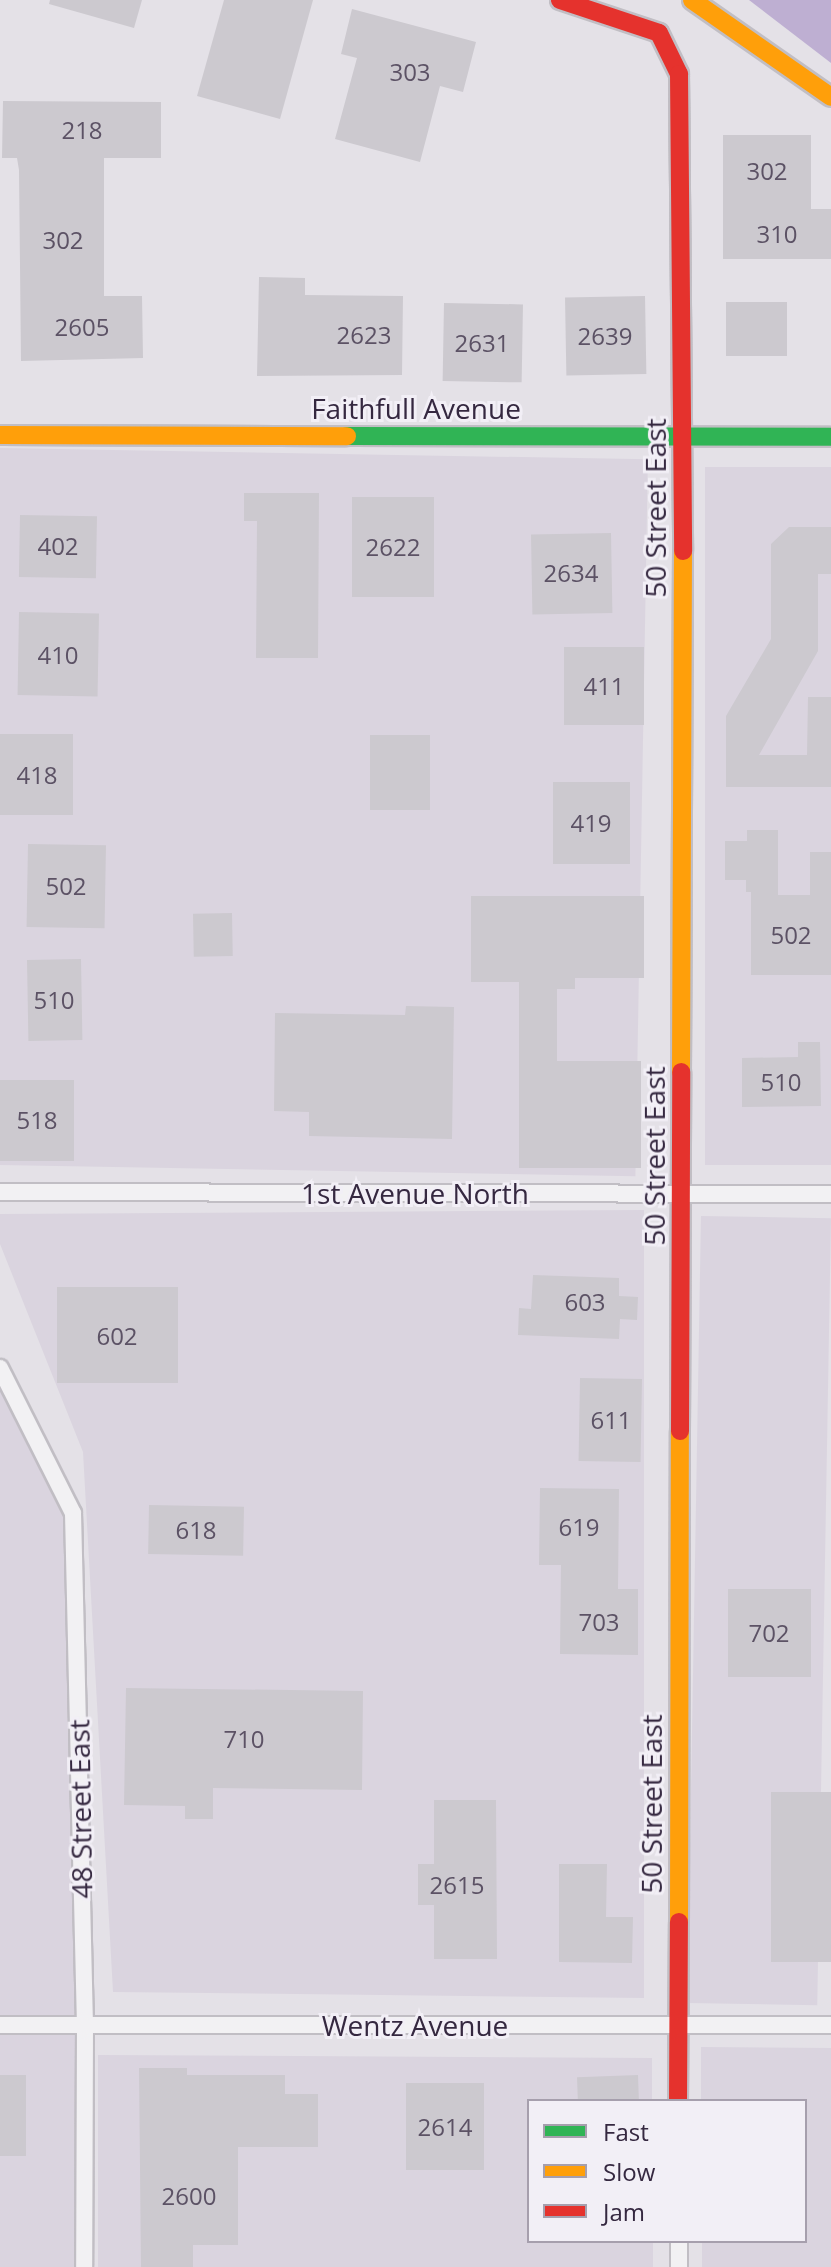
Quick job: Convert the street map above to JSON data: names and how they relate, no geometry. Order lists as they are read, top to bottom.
{
  "streets": {
    "main road": ["Faithfull Avenue", "50 Street East"],
    "street": ["1st Avenue North", "48 Street East", "Wentz Avenue"]
  },
  "crossings": [
    ["Faithfull Avenue", "50 Street East"],
    ["50 Street East", "1st Avenue North"],
    ["50 Street East", "Wentz Avenue"],
    ["48 Street East", "Wentz Avenue"]
  ],
  "house_numbers": [
    "303",
    "218",
    "302",
    "310",
    "302",
    "2605",
    "2623",
    "2639",
    "2631",
    "402",
    "2622",
    "2634",
    "410",
    "411",
    "418",
    "419",
    "502",
    "502",
    "510",
    "510",
    "518",
    "603",
    "602",
    "611",
    "619",
    "618",
    "703",
    "702",
    "710",
    "2615",
    "2614",
    "2600"
  ],
  "legend": ["Fast", "Slow", "Jam"]
}
